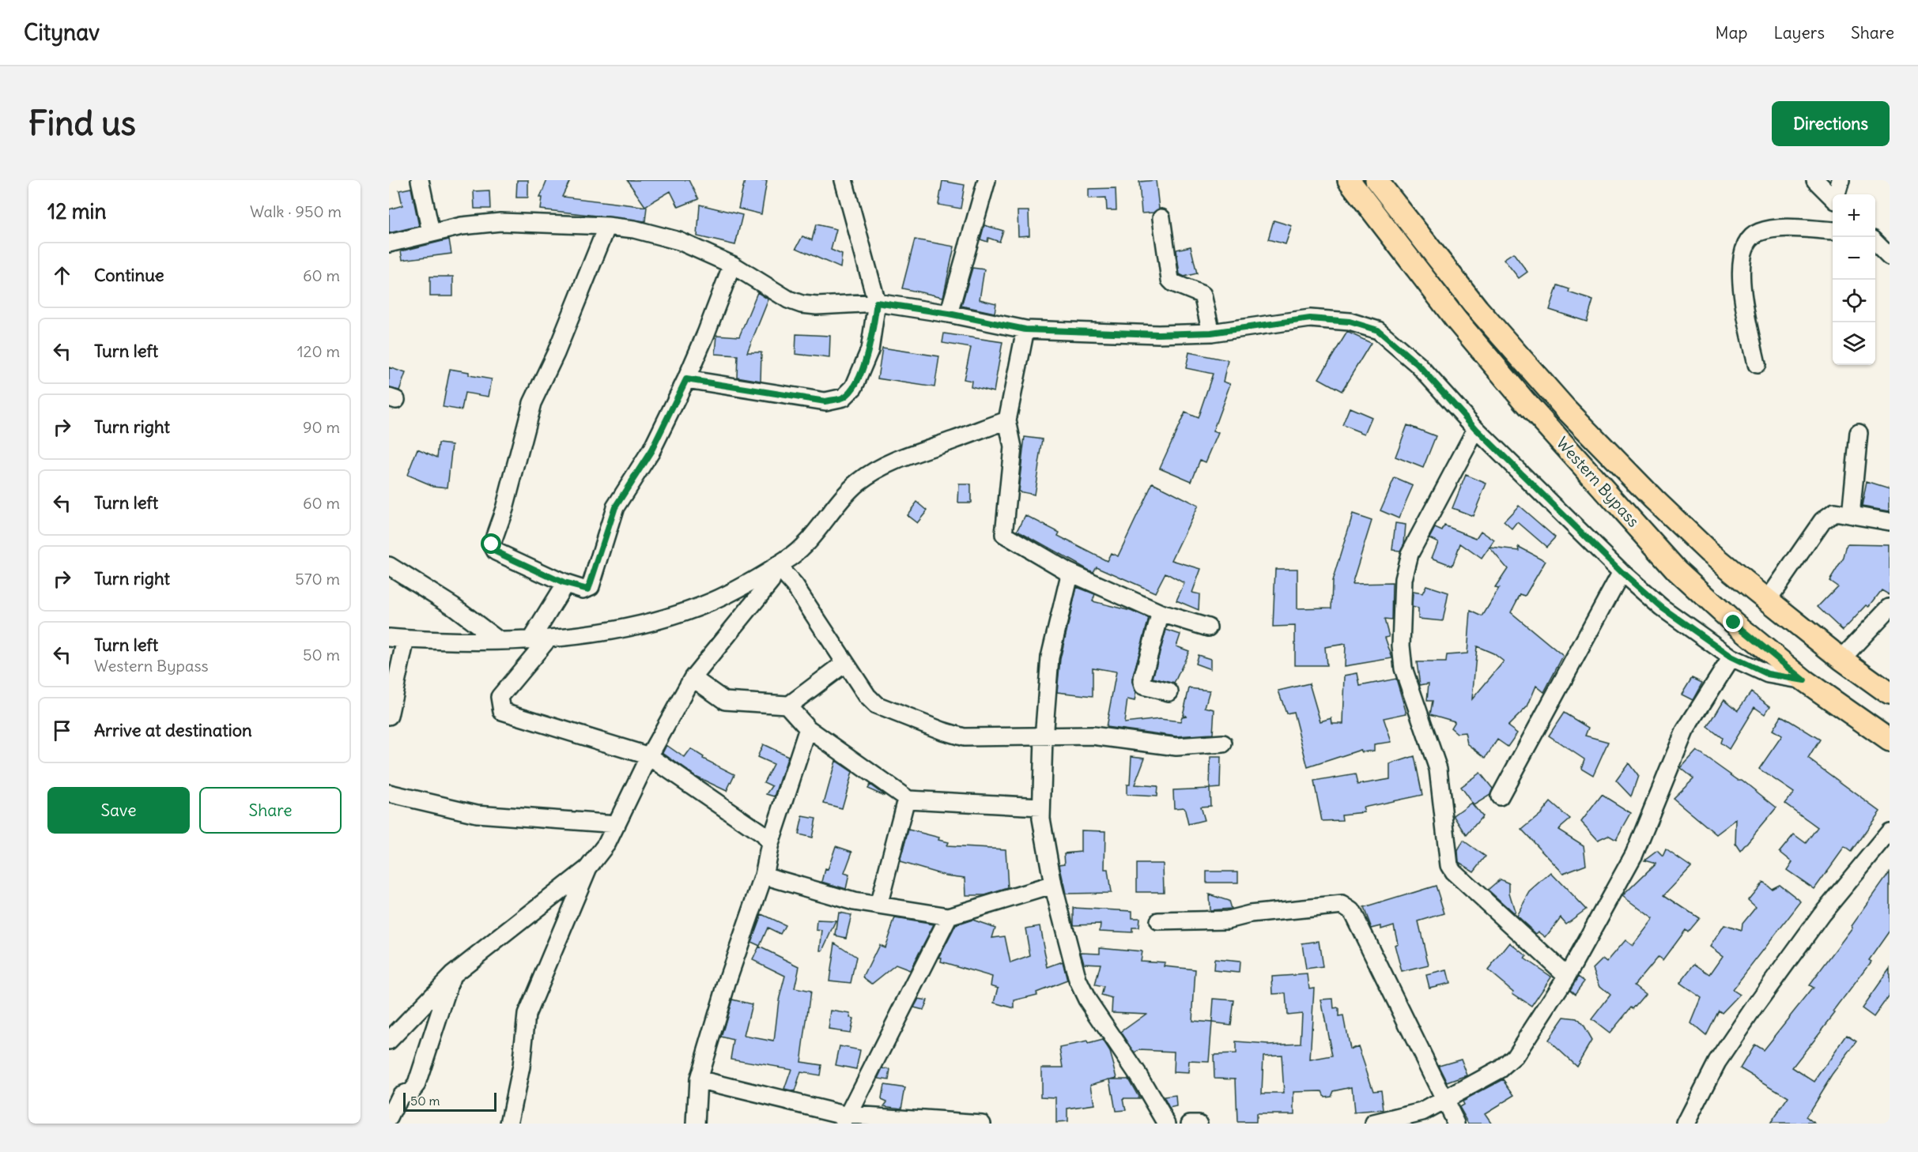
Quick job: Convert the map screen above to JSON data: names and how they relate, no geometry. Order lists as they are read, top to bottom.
{
  "streets": {
    "main road": ["Western Bypass"]
  },
  "scale_bar": "50 m",
  "page": {
    "header": "Citynav",
    "nav": ["Map", "Layers", "Share"],
    "buttons": [
      "Directions",
      ["Save", "Share"]
    ],
    "title": "Find us",
    "heading": ["12 min", "Walk · 950 m"],
    "map_buttons": ["+", "−"],
    "list": [
      ["Continue", "60 m"],
      ["Turn left", "120 m"],
      ["Turn right", "90 m"],
      ["Turn left", "60 m"],
      ["Turn right", "570 m"],
      ["Turn left", "Western Bypass", "50 m"],
      "Arrive at destination"
    ],
    "scale": "50 m"
  }
}
